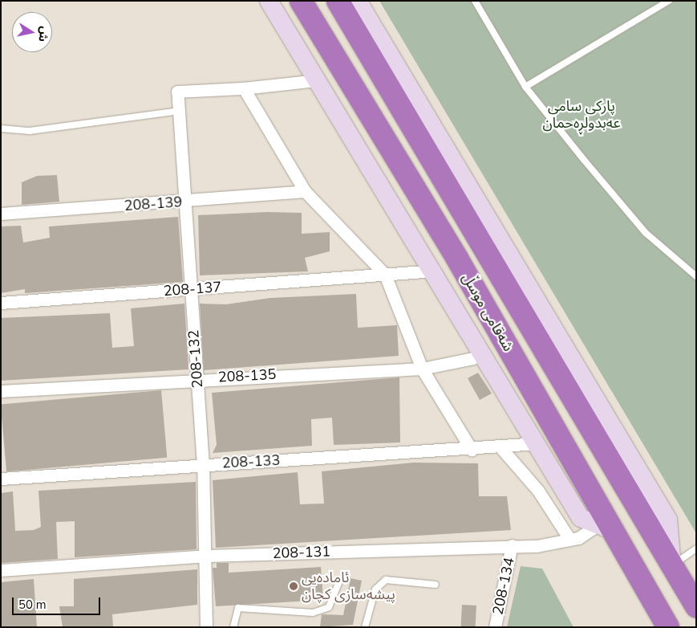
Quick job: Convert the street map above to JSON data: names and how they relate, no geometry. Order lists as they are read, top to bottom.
{
  "streets": {
    "highway": ["شەقامی موسڵ"],
    "street": [
      "208-139",
      "208-137",
      "208-132",
      "208-135",
      "208-133",
      "208-131",
      "208-134"
    ]
  },
  "crossings": [
    ["208-139", "208-132"],
    ["208-137", "208-132"],
    ["شەقامی موسڵ", "208-131"],
    ["208-132", "208-135"],
    ["208-132", "208-133"],
    ["208-132", "208-131"],
    ["208-131", "208-134"]
  ],
  "parks": ["پارکی سامی عەبدولڕەحمان"],
  "places": ["ئامادەیی پیشەسازی کچان"],
  "scale_bar": "50 m",
  "north": "right"
}
